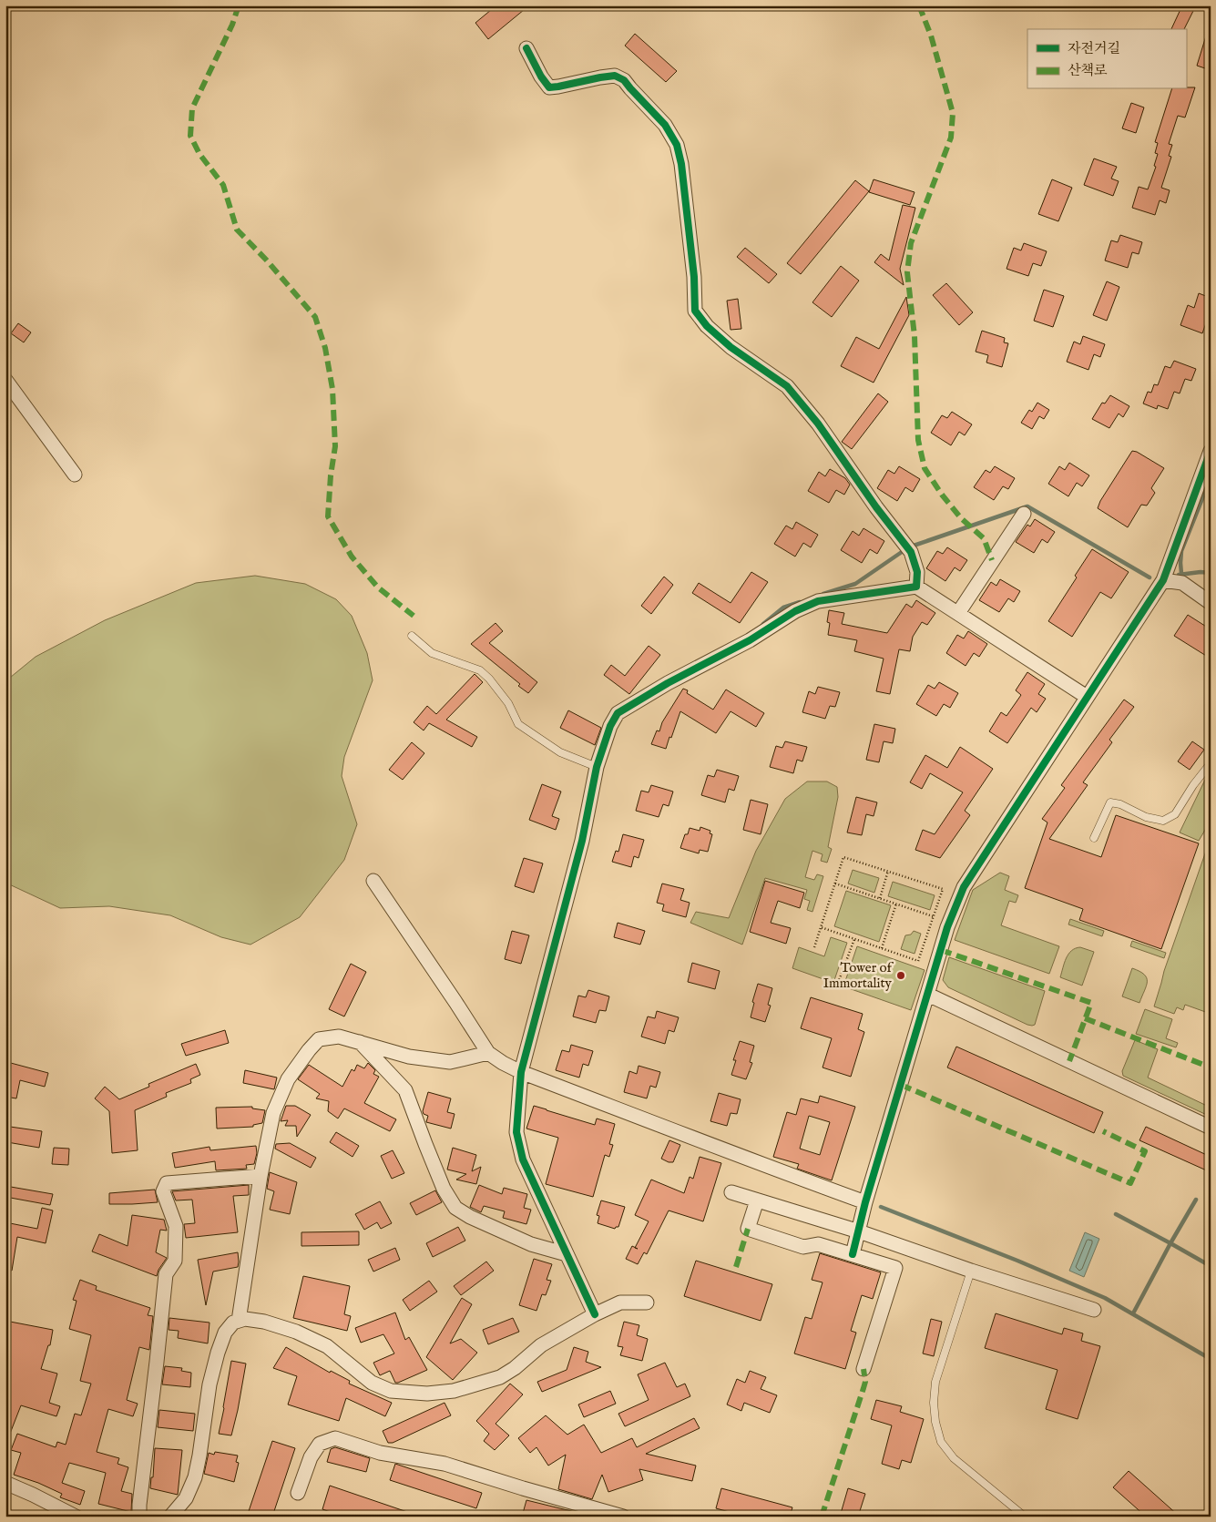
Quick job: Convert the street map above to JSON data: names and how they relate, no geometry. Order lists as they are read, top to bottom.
{
  "places": ["Tower of Immortality"],
  "legend": ["자전거길", "산책로"]
}
